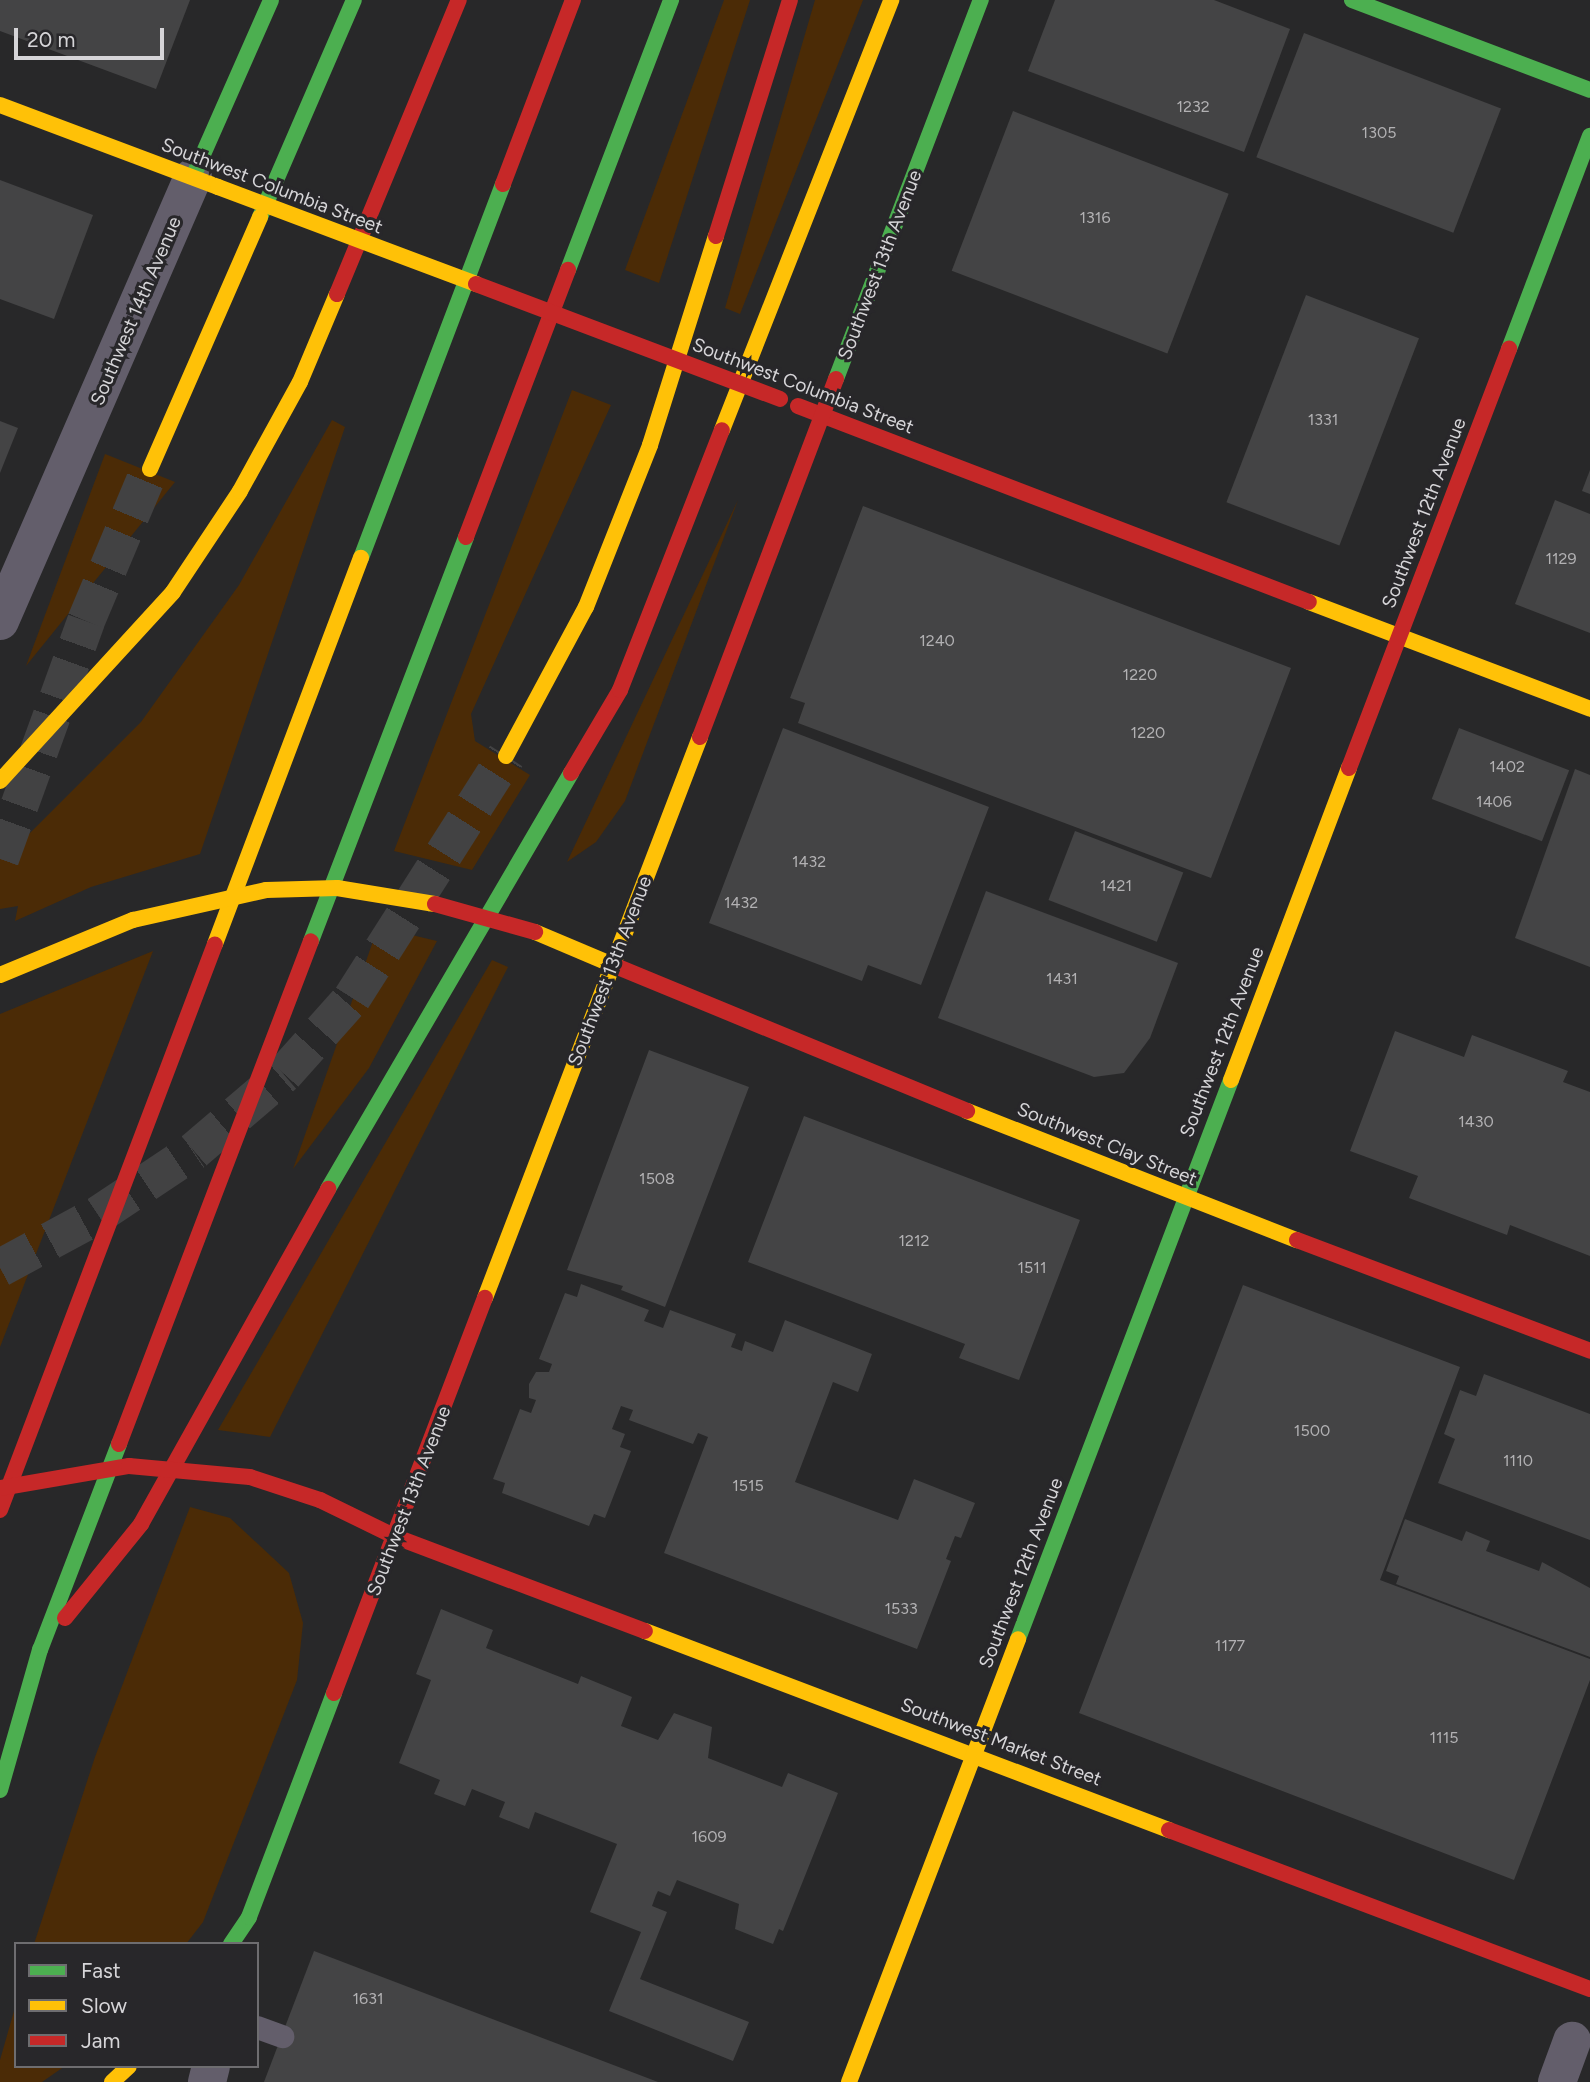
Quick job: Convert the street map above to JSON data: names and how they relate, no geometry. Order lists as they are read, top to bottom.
{
  "streets": {
    "main road": [
      "Southwest Columbia Street",
      "Southwest 13th Avenue",
      "Southwest 14th Avenue",
      "Southwest 12th Avenue",
      "Southwest Clay Street",
      "Southwest Market Street"
    ]
  },
  "crossings": [
    ["Southwest Columbia Street", "Southwest 13th Avenue"],
    ["Southwest Columbia Street", "Southwest 14th Avenue"],
    ["Southwest Columbia Street", "Southwest 12th Avenue"],
    ["Southwest 13th Avenue", "Southwest Clay Street"],
    ["Southwest 13th Avenue", "Southwest Market Street"],
    ["Southwest 12th Avenue", "Southwest Clay Street"],
    ["Southwest 12th Avenue", "Southwest Market Street"]
  ],
  "house_numbers": [
    "1232",
    "1305",
    "1316",
    "1331",
    "1129",
    "1240",
    "1220",
    "1220",
    "1402",
    "1406",
    "1432",
    "1421",
    "1432",
    "1431",
    "1430",
    "1508",
    "1212",
    "1511",
    "1500",
    "1110",
    "1515",
    "1533",
    "1177",
    "1115",
    "1609",
    "1631"
  ],
  "legend": ["Fast", "Slow", "Jam"],
  "scale_bar": "20 m"
}
